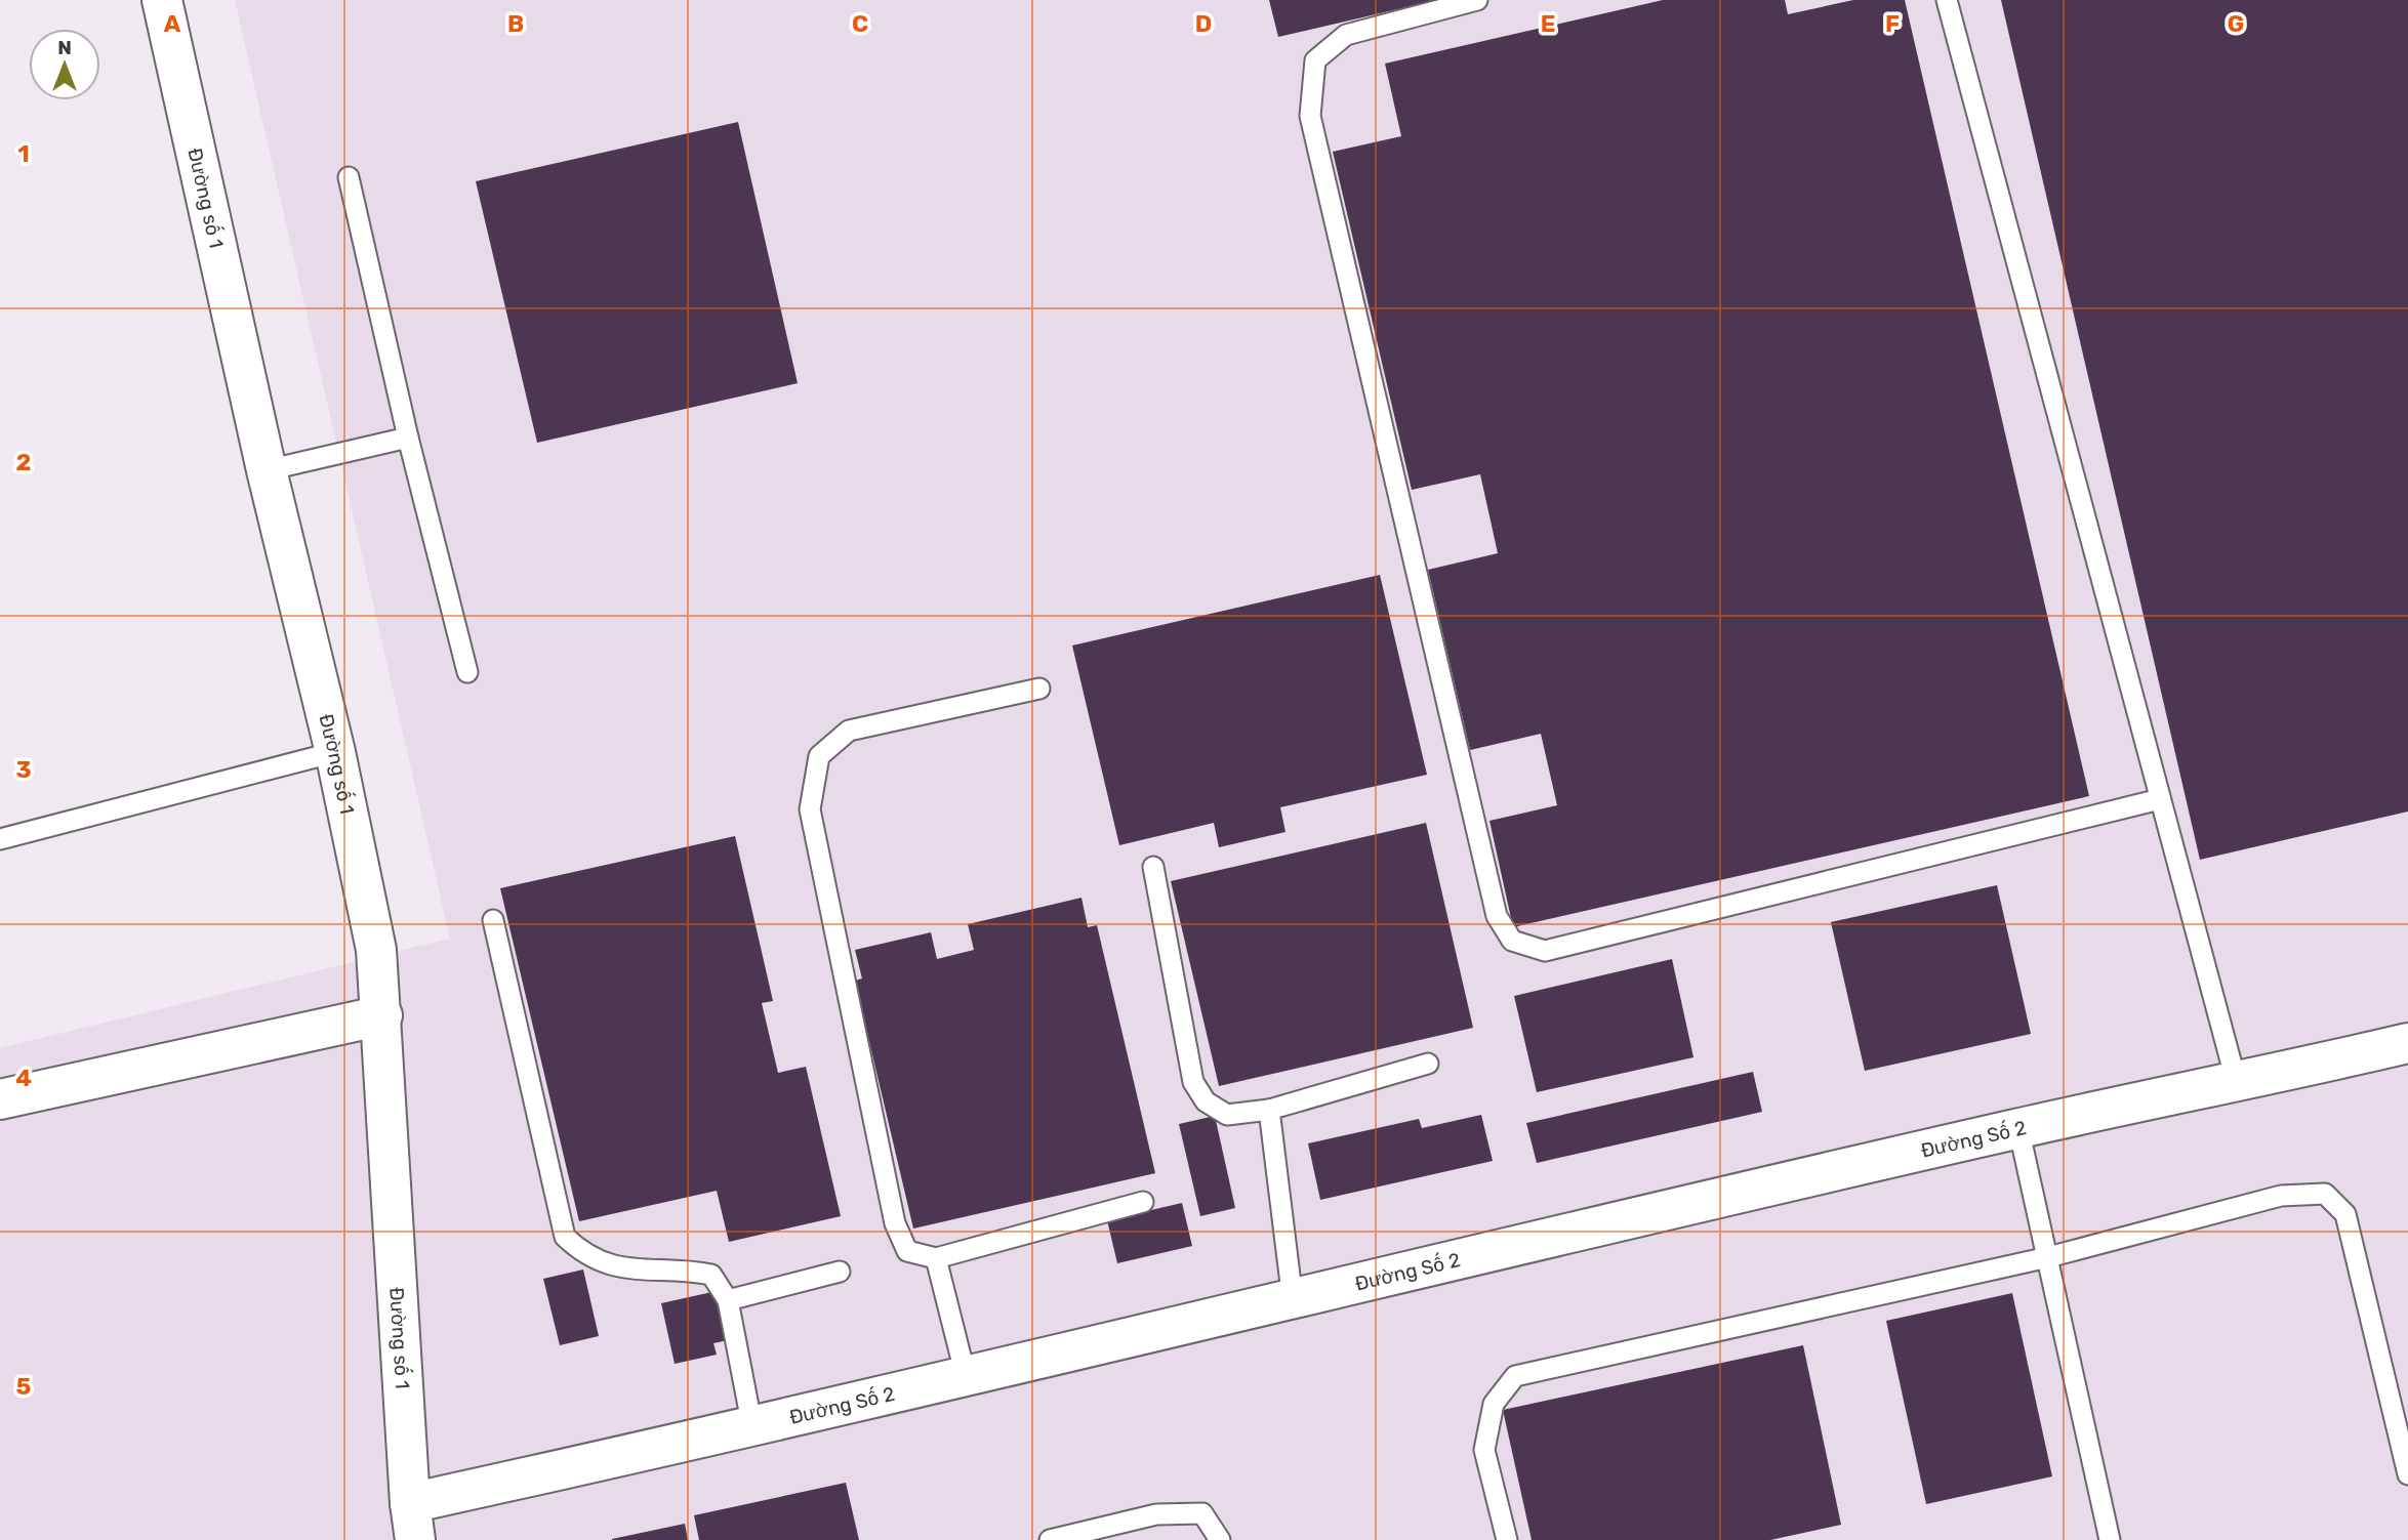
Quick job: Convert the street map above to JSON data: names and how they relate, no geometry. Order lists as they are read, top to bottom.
{
  "streets": {
    "street": ["Đường số 1", "Đường Số 2"]
  },
  "crossings": [
    ["Đường số 1", "Đường Số 2"]
  ],
  "north": "top",
  "grid": {
    "columns": [
      "A",
      "B",
      "C",
      "D",
      "E",
      "F",
      "G"
    ],
    "rows": [
      "1",
      "2",
      "3",
      "4",
      "5"
    ]
  }
}
